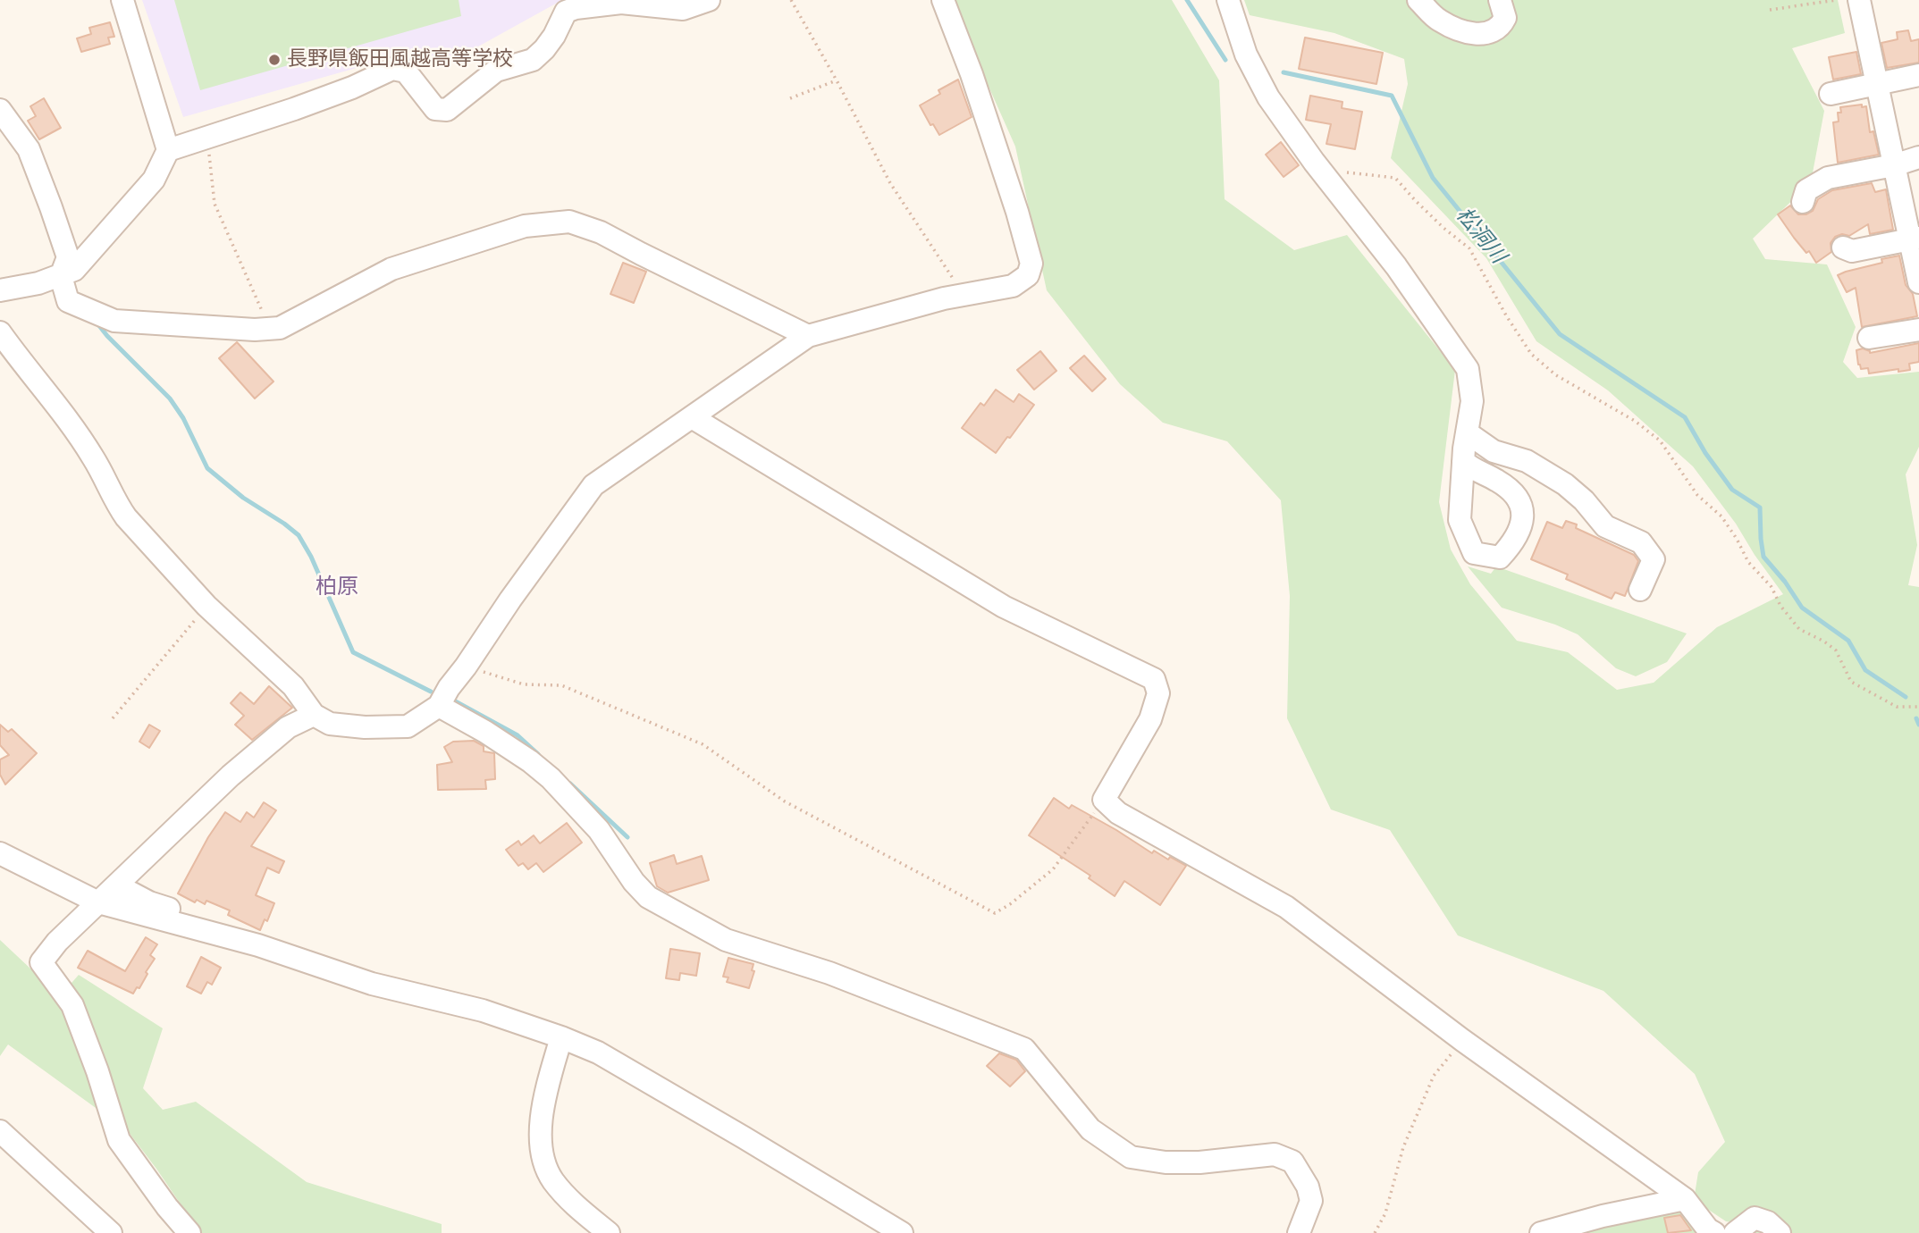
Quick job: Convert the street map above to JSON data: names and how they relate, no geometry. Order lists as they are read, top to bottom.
{
  "districts": ["柏原"],
  "water": ["松洞川"],
  "places": ["長野県飯田風越高等学校"]
}
